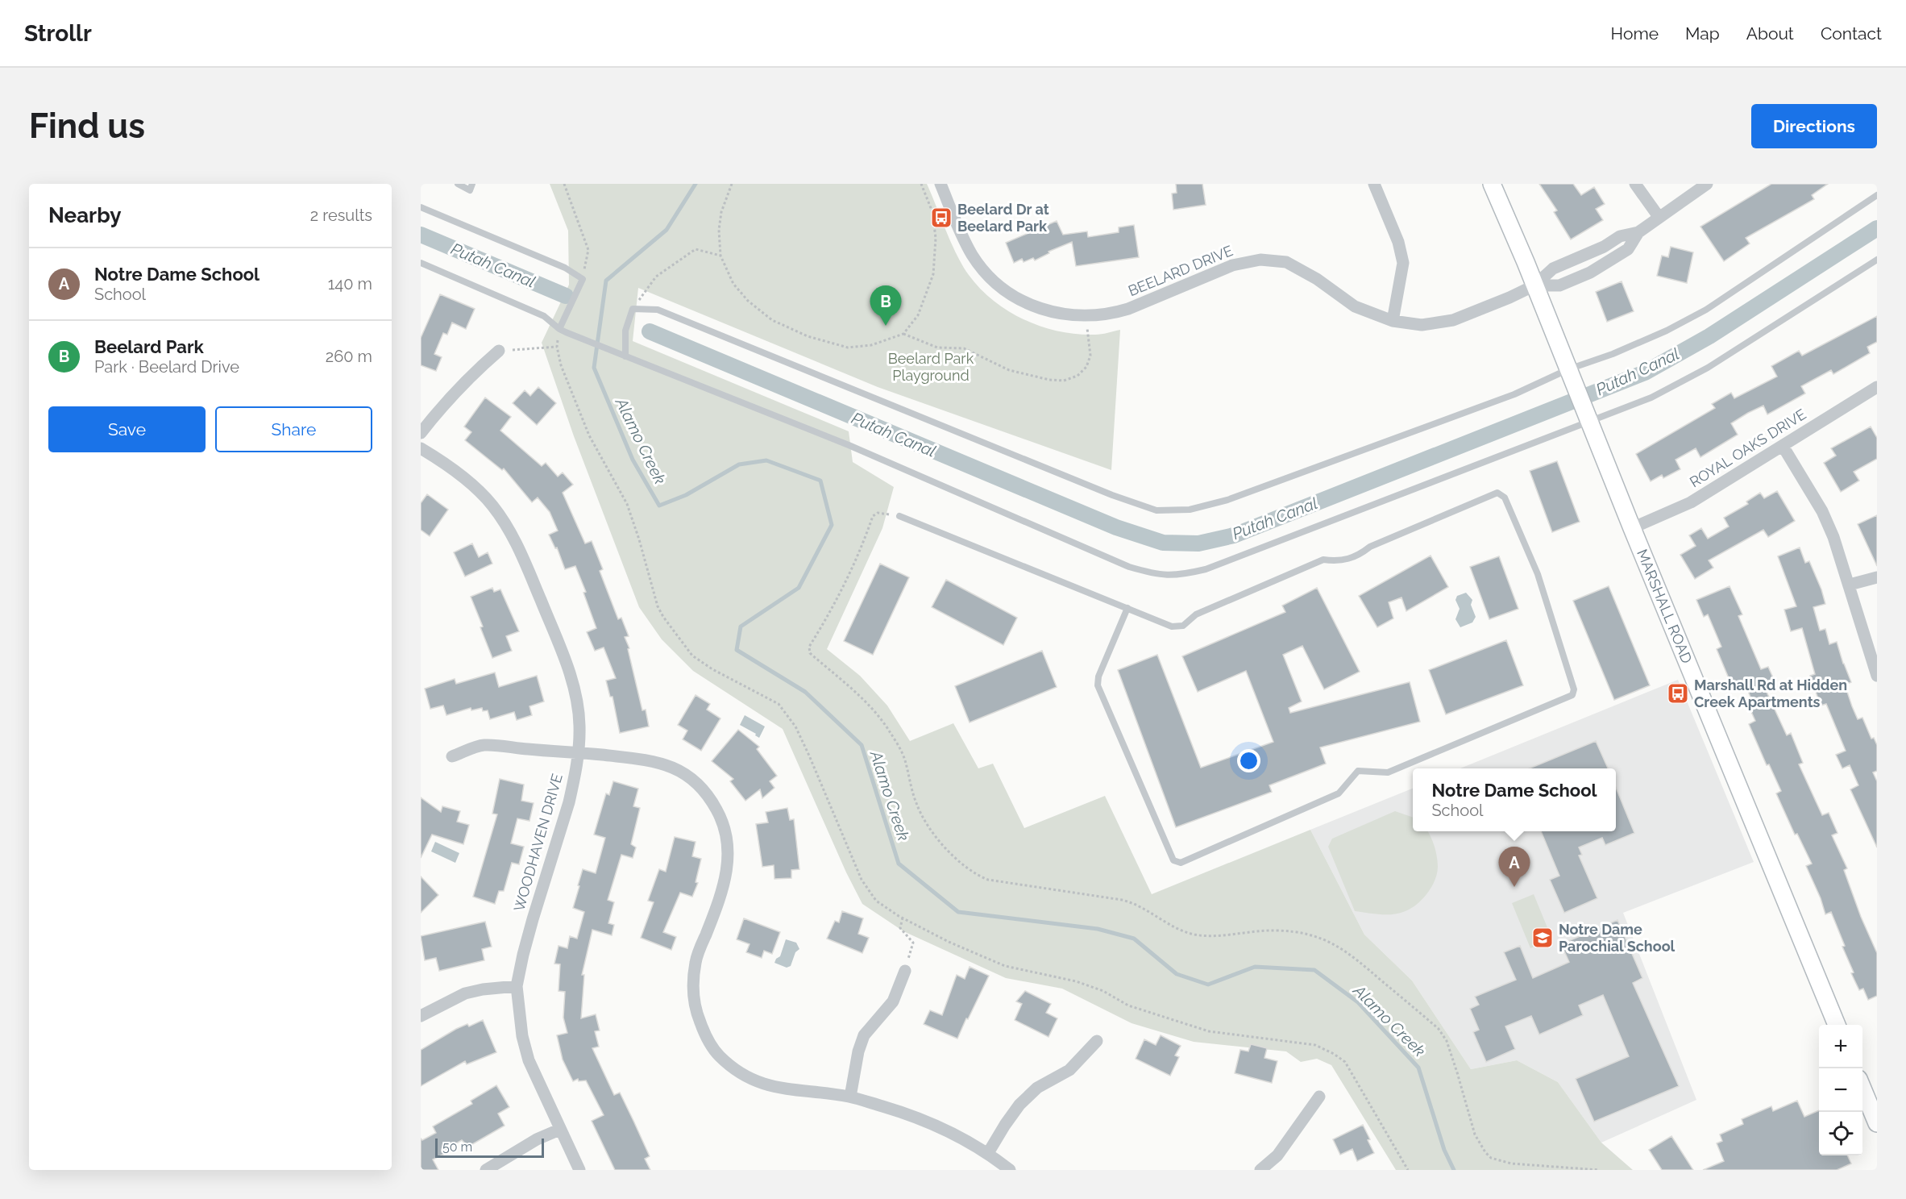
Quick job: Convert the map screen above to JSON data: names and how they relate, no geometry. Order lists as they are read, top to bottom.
{
  "streets": {
    "street": [
      "BEELARD DRIVE",
      "ROYAL OAKS DRIVE",
      "MARSHALL ROAD",
      "WOODHAVEN DRIVE"
    ]
  },
  "crossings": [
    ["BEELARD DRIVE", "MARSHALL ROAD"],
    ["ROYAL OAKS DRIVE", "MARSHALL ROAD"]
  ],
  "water": ["Putah Canal", "Alamo Creek"],
  "parks": ["Beelard Park Playground"],
  "places": {
    "bus stop": ["Beelard Dr at Beelard Park", "Marshall Rd at Hidden Creek Apartments"],
    "school or university": ["Notre Dame Parochial School"]
  },
  "scale_bar": "50 m",
  "page": {
    "header": "Strollr",
    "nav": [
      "Home",
      "Map",
      "About",
      "Contact"
    ],
    "buttons": [
      "Directions",
      ["Save", "Share"]
    ],
    "title": "Find us",
    "heading": ["Nearby", "2 results"],
    "list": [
      {
        "mark": "A",
        "name": "Notre Dame School",
        "note": "School",
        "value": "140 m"
      },
      {
        "mark": "B",
        "name": "Beelard Park",
        "note": "Park · Beelard Drive",
        "value": "260 m"
      }
    ],
    "pins": ["B", "A"],
    "popup": ["Notre Dame School", "School"],
    "map_buttons": ["+", "−"],
    "scale": "50 m"
  }
}
